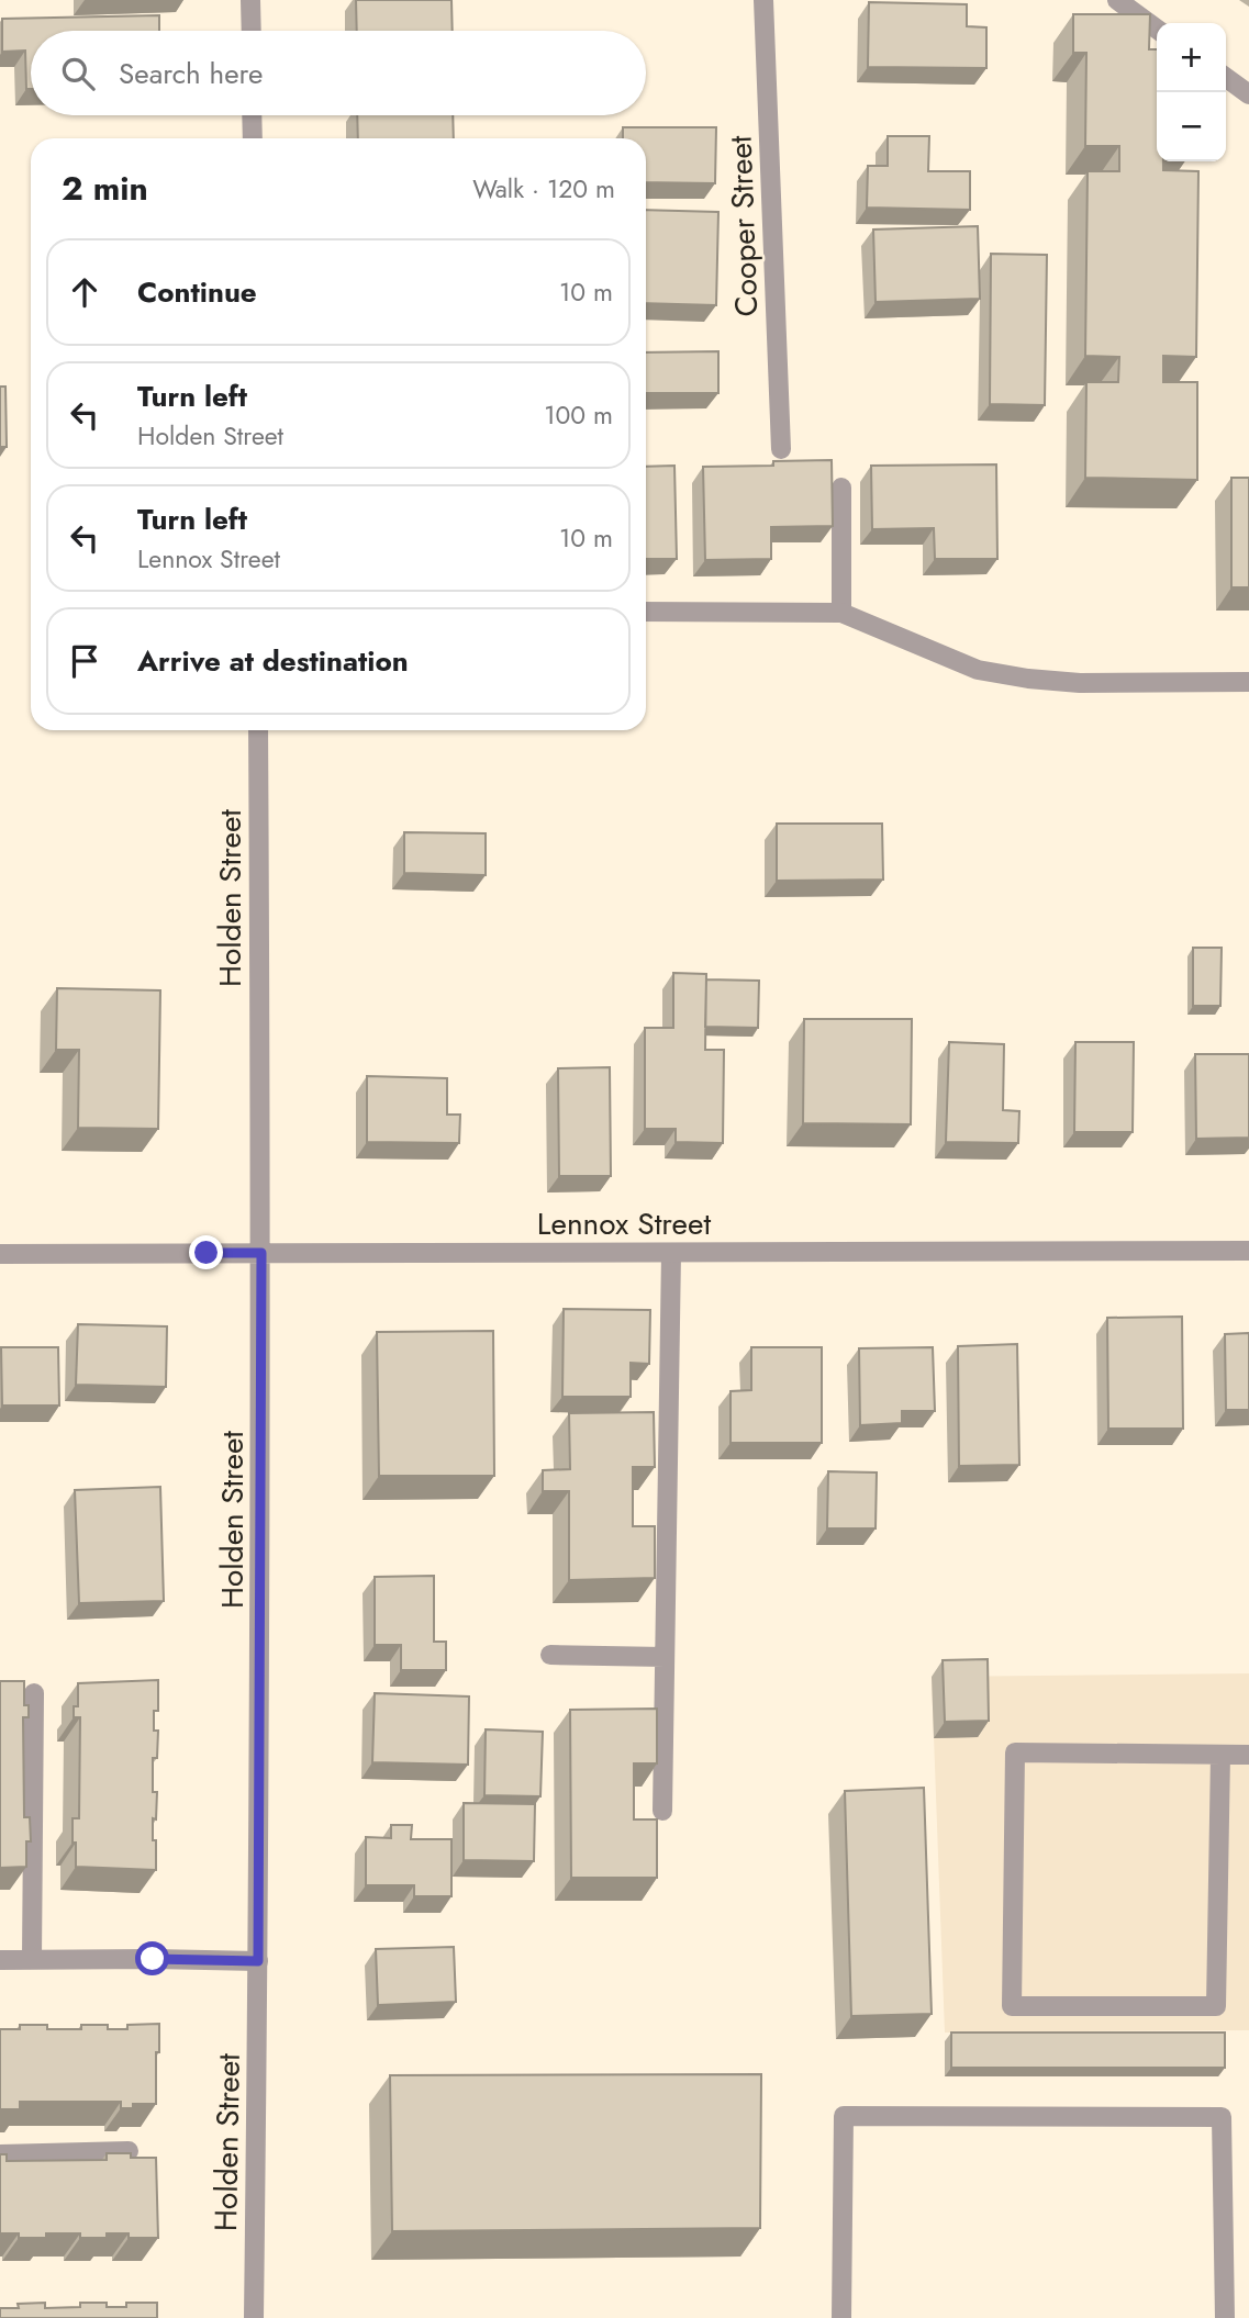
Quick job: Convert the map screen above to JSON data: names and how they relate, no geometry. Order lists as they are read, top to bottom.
{
  "streets": {
    "street": ["Cooper Street", "Holden Street", "Lennox Street"]
  },
  "crossings": [
    ["Holden Street", "Lennox Street"]
  ],
  "page": {
    "map_buttons": ["+", "−"],
    "search": "Search here",
    "heading": ["2 min", "Walk · 120 m"],
    "list": [
      ["Continue", "10 m"],
      ["Turn left", "Holden Street", "100 m"],
      ["Turn left", "Lennox Street", "10 m"],
      "Arrive at destination"
    ]
  }
}
